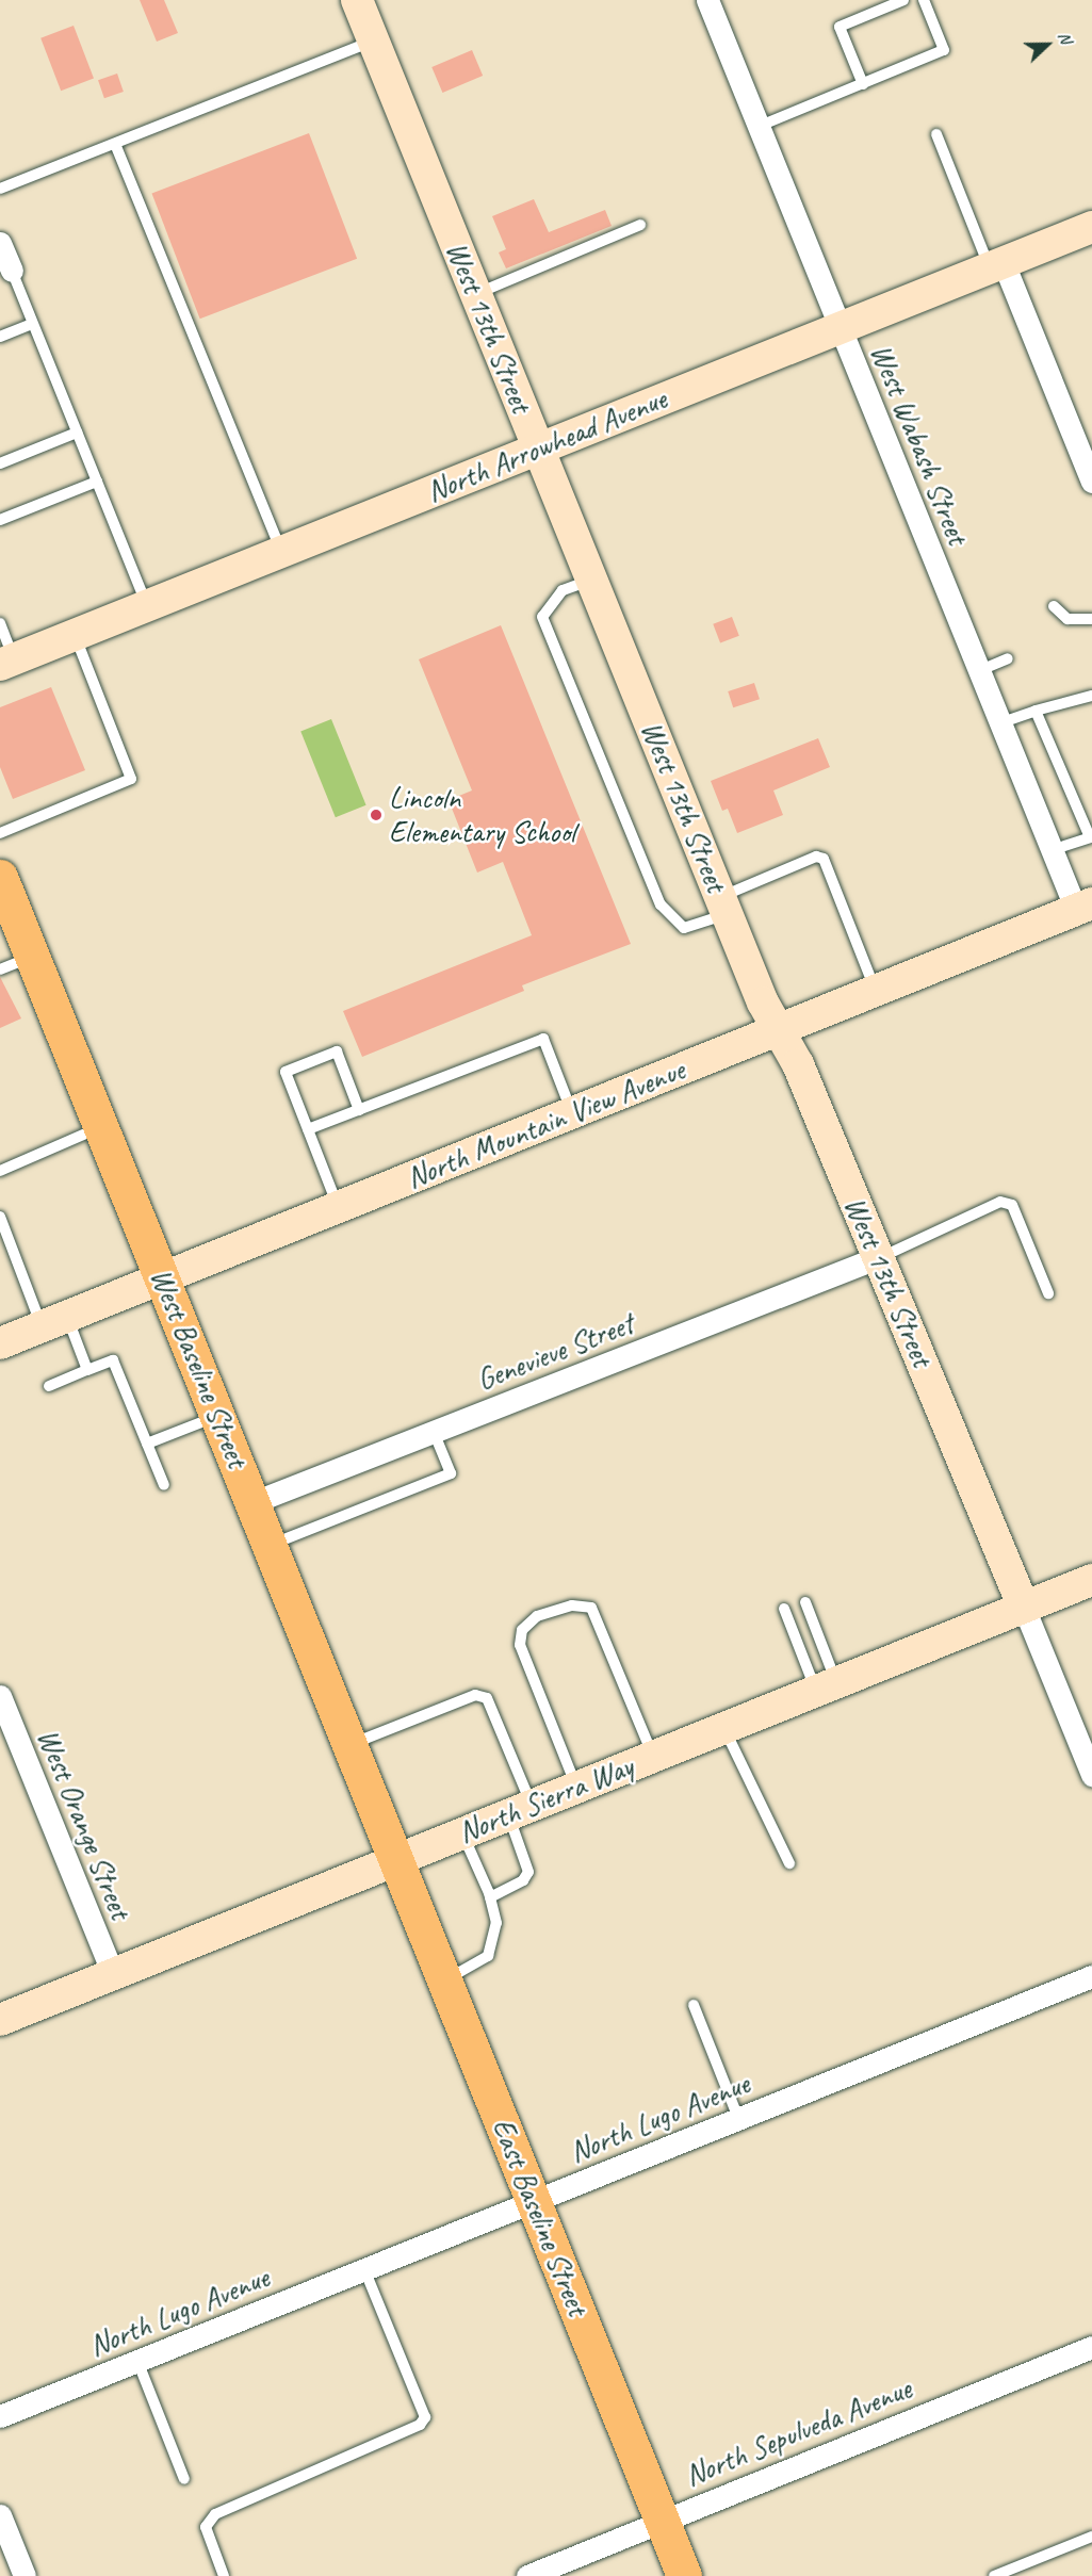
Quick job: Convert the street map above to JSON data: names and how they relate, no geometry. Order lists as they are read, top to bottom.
{
  "streets": {
    "main road": ["West Baseline Street", "East Baseline Street"],
    "street": [
      "West 13th Street",
      "West Wabash Street",
      "North Arrowhead Avenue",
      "North Mountain View Avenue",
      "Genevieve Street",
      "North Sierra Way",
      "West Orange Street",
      "North Lugo Avenue",
      "North Sepulveda Avenue"
    ]
  },
  "crossings": [
    ["West 13th Street", "North Arrowhead Avenue"],
    ["West 13th Street", "North Mountain View Avenue"],
    ["West 13th Street", "Genevieve Street"],
    ["West 13th Street", "North Sierra Way"],
    ["West Wabash Street", "North Arrowhead Avenue"],
    ["West Wabash Street", "North Mountain View Avenue"],
    ["North Mountain View Avenue", "West Baseline Street"],
    ["Genevieve Street", "West Baseline Street"],
    ["West Baseline Street", "North Sierra Way"],
    ["West Baseline Street", "East Baseline Street"],
    ["North Sierra Way", "West Orange Street"],
    ["North Sierra Way", "East Baseline Street"],
    ["North Lugo Avenue", "East Baseline Street"],
    ["East Baseline Street", "North Sepulveda Avenue"]
  ],
  "places": ["Lincoln Elementary School"],
  "north": "right"
}
